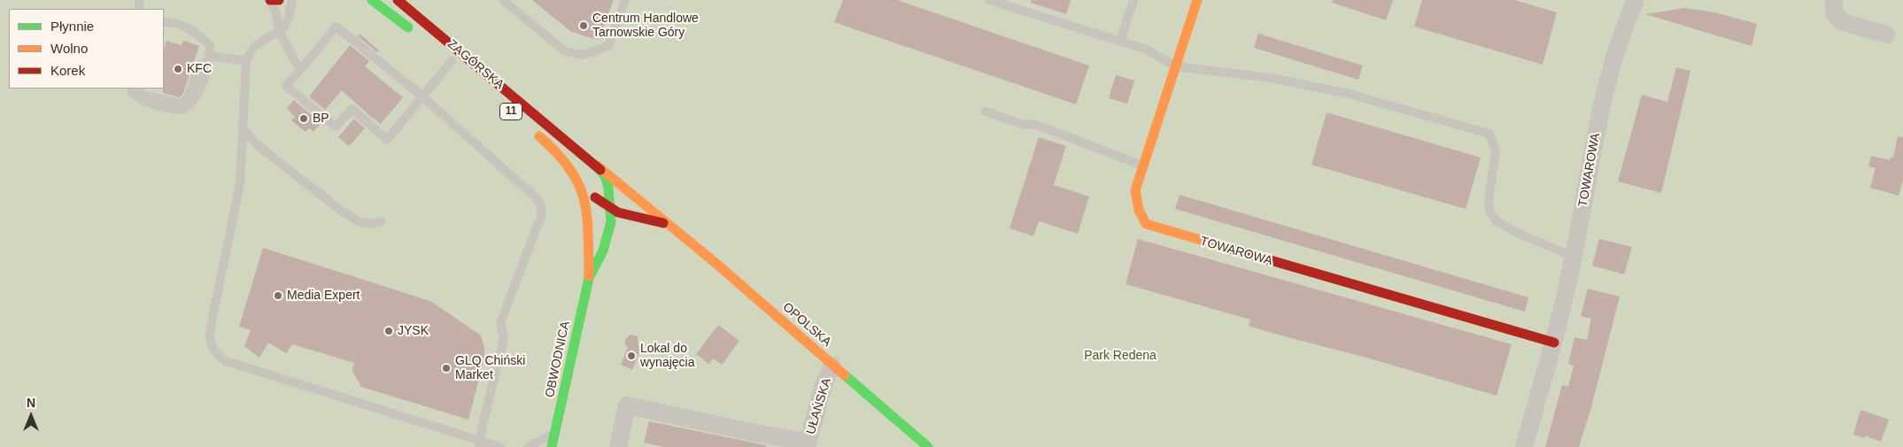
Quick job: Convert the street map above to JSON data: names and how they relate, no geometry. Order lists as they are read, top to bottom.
{
  "streets": {
    "main road": [
      "ZAGÓRSKA",
      "11",
      "TOWAROWA",
      "OPOLSKA",
      "OBWODNICA"
    ],
    "street": ["UŁAŃSKA"]
  },
  "crossings": [
    ["ZAGÓRSKA", "OPOLSKA"],
    ["ZAGÓRSKA", "OBWODNICA"],
    ["11", "OBWODNICA"],
    ["OPOLSKA", "OBWODNICA"],
    ["OPOLSKA", "UŁAŃSKA"]
  ],
  "parks": ["Park Redena"],
  "places": [
    "Centrum Handlowe Tarnowskie Góry",
    "KFC",
    "BP",
    "Media Expert",
    "JYSK",
    "Lokal do wynajęcia",
    "GLQ Chiński Market"
  ],
  "legend": ["Płynnie", "Wolno", "Korek"],
  "north": "top"
}
